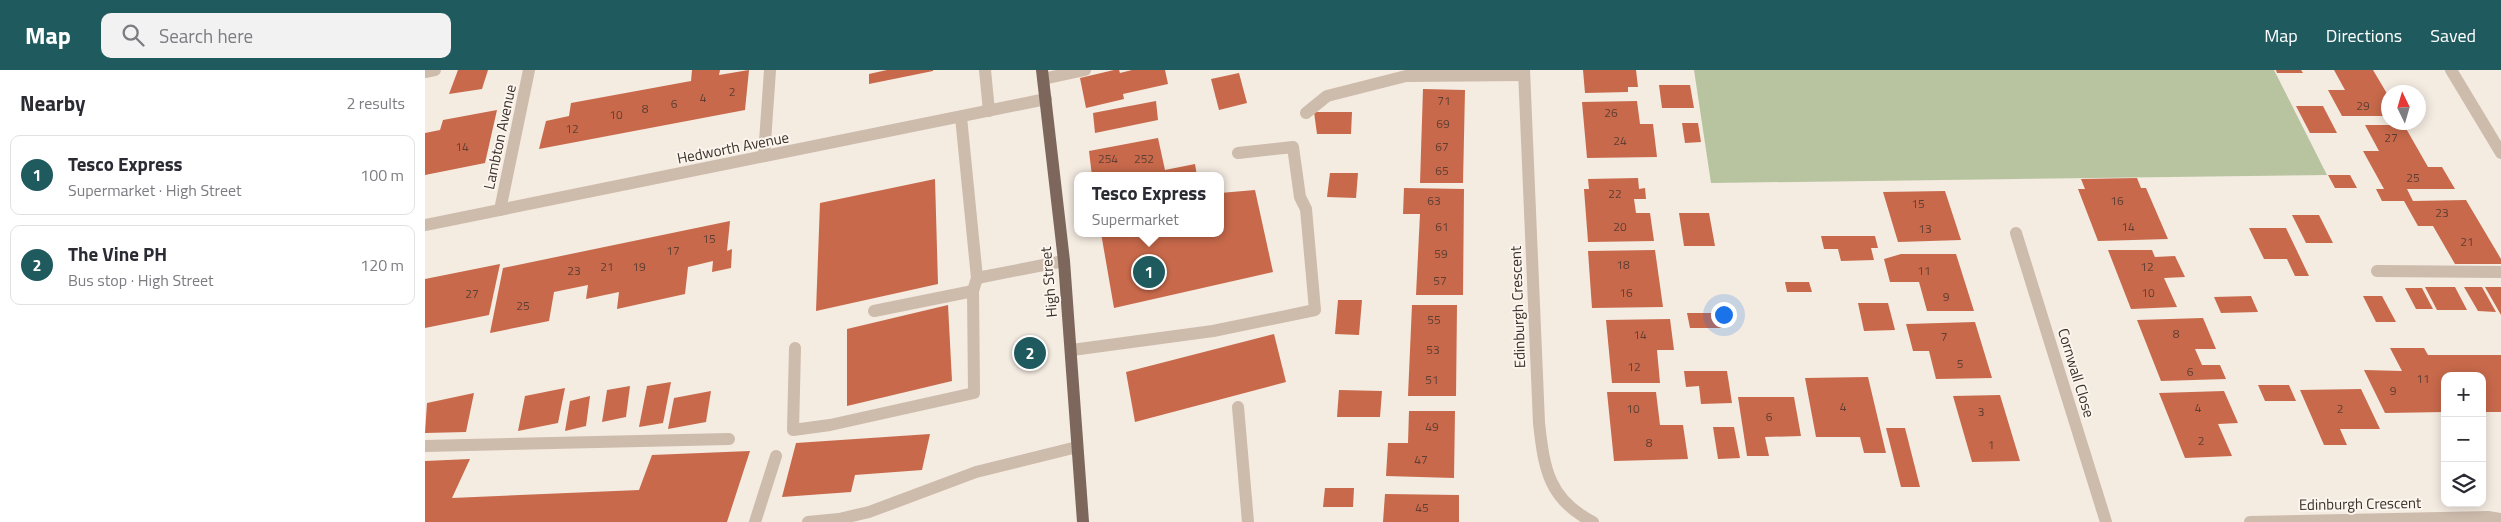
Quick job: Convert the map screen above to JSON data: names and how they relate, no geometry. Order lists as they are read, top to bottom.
{
  "streets": {
    "main road": ["High Street"],
    "street": [
      "Lambton Avenue",
      "Hedworth Avenue",
      "Edinburgh Crescent",
      "Cornwall Close"
    ]
  },
  "crossings": [
    ["Lambton Avenue", "Hedworth Avenue"],
    ["Hedworth Avenue", "High Street"]
  ],
  "house_numbers": [
    "2",
    "4",
    "71",
    "6",
    "29",
    "8",
    "26",
    "10",
    "69",
    "12",
    "27",
    "24",
    "14",
    "67",
    "254",
    "252",
    "65",
    "25",
    "22",
    "63",
    "16",
    "15",
    "23",
    "61",
    "20",
    "14",
    "13",
    "15",
    "21",
    "17",
    "59",
    "18",
    "21",
    "19",
    "12",
    "23",
    "11",
    "57",
    "16",
    "10",
    "27",
    "9",
    "25",
    "55",
    "8",
    "14",
    "7",
    "53",
    "5",
    "12",
    "6",
    "11",
    "51",
    "9",
    "4",
    "4",
    "10",
    "2",
    "3",
    "6",
    "49",
    "2",
    "8",
    "1",
    "47",
    "45"
  ],
  "north": "top",
  "page": {
    "header": "Map",
    "search": "Search here",
    "nav": ["Map", "Directions", "Saved"],
    "heading": ["Nearby", "2 results"],
    "list": [
      {
        "mark": "1",
        "name": "Tesco Express",
        "note": "Supermarket · High Street",
        "value": "100 m"
      },
      {
        "mark": "2",
        "name": "The Vine PH",
        "note": "Bus stop · High Street",
        "value": "120 m"
      }
    ],
    "popup": ["Tesco Express", "Supermarket"],
    "pins": ["1", "2"],
    "map_buttons": ["+", "−"]
  }
}
